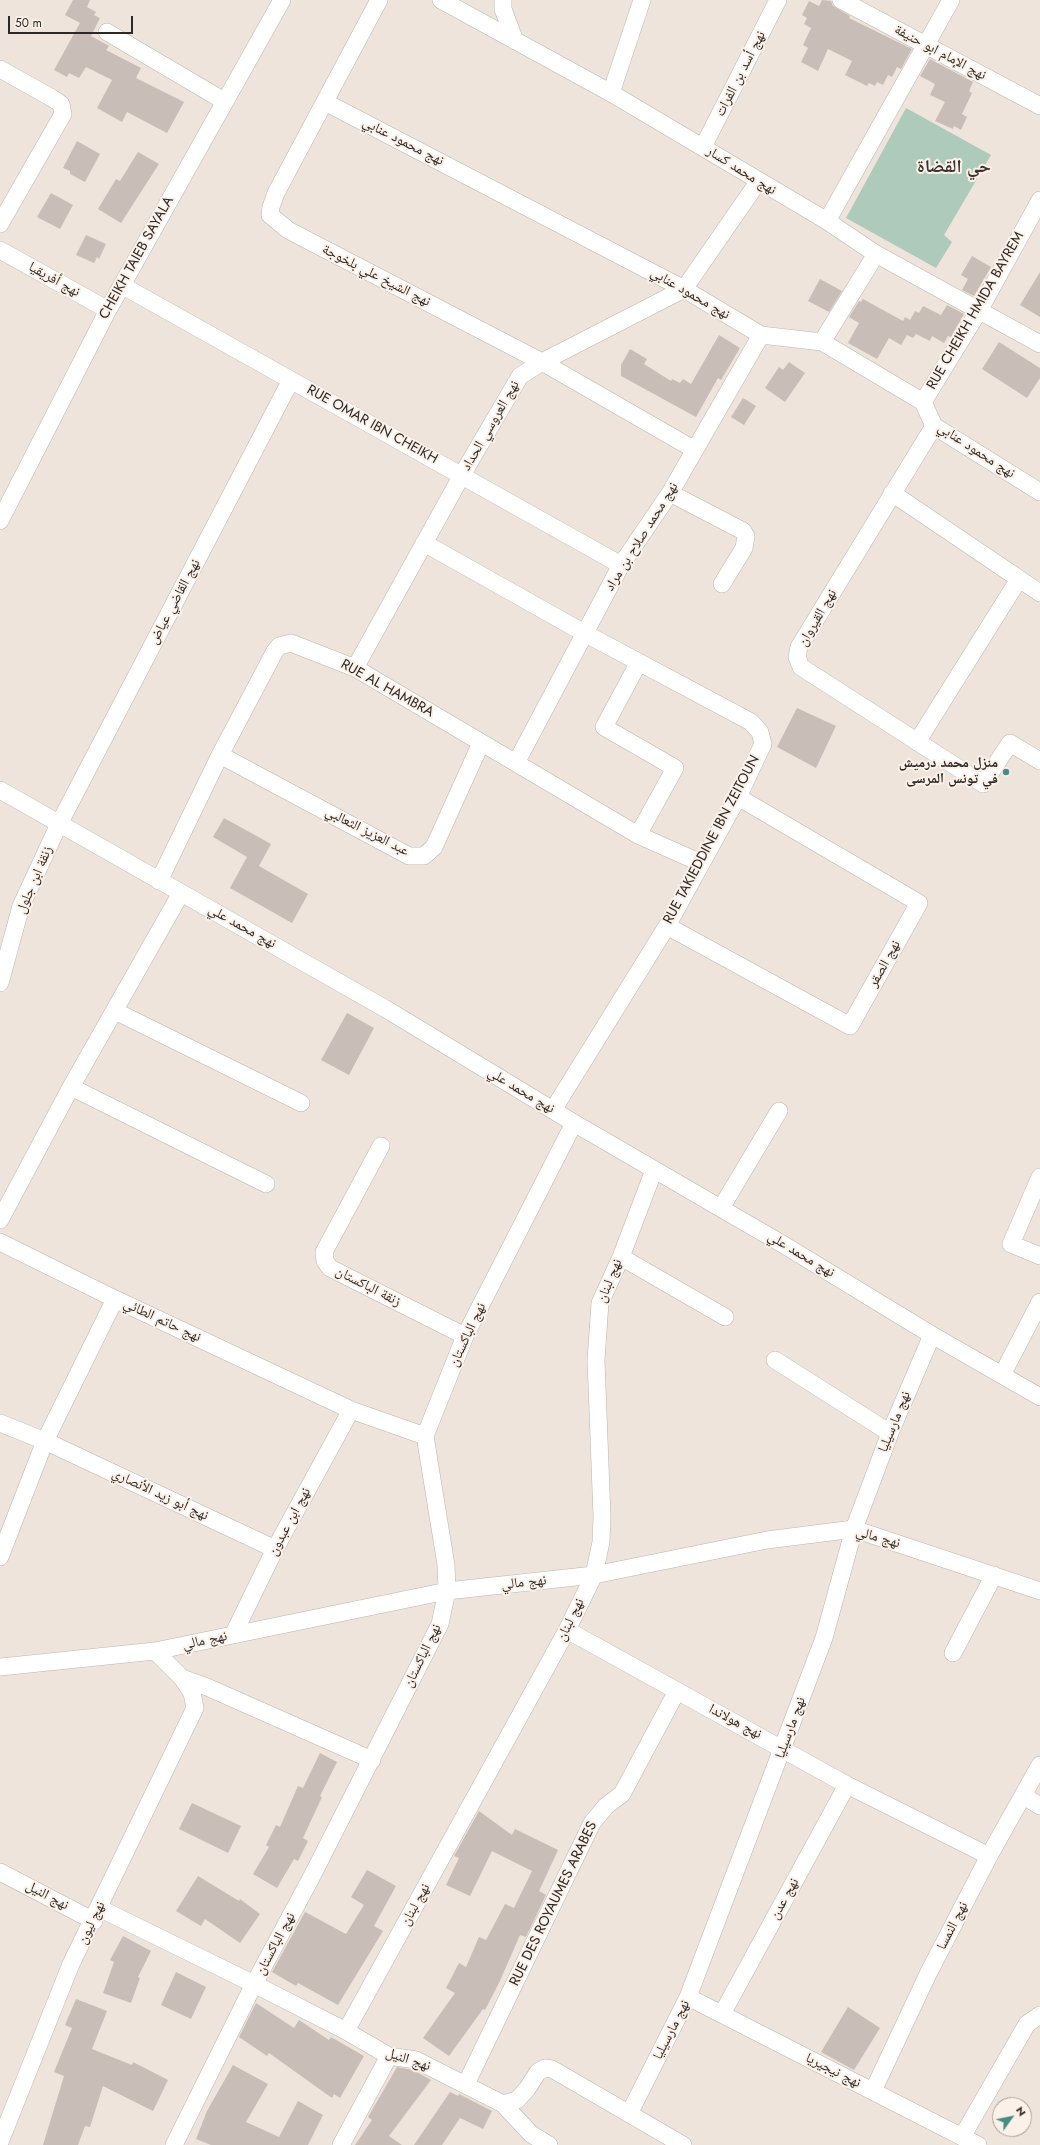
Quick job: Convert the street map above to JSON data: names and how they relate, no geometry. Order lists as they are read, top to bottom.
{
  "streets": {
    "street": [
      "نهج الإمام ابو حنيفة",
      "نهج أسد بن الفرات",
      "نهج محمود عنابي",
      "نهج محمد كسار",
      "CHEIKH TAIEB SAYALA",
      "نهج الشيخ علي بلخوجة",
      "نهج أفريقيا",
      "RUE CHEIKH HMIDA BAYREM",
      "RUE OMAR IBN CHEIKH",
      "نهج العروسي الحداد",
      "نهج محمد صلاح بن مراد",
      "نهج القاضي عياض",
      "نهج القيروان",
      "RUE AL HAMBRA",
      "عبد العزيز الثعالبي",
      "RUE TAKIEDDINE IBN ZEITOUN",
      "زنقة ابن جلول",
      "نهج محمد علي",
      "نهج الصقر",
      "نهج لبنان",
      "زنقة الباكستان",
      "نهج حاتم الطائي",
      "نهج الباكستان",
      "نهج مارسيليا",
      "نهج أبو زيد الأنصاري",
      "نهج ابن عبدون",
      "نهج مالي",
      "نهج هولاندا",
      "نهج النيل",
      "نهج عدن",
      "RUE DES ROYAUMES ARABES",
      "نهج ليون",
      "نهج النمسا",
      "نهج نيجيريا"
    ]
  },
  "crossings": [
    ["نهج أسد بن الفرات", "نهج محمد كسار"],
    ["نهج محمود عنابي", "نهج الشيخ علي بلخوجة"],
    ["نهج محمود عنابي", "RUE CHEIKH HMIDA BAYREM"],
    ["نهج محمود عنابي", "نهج العروسي الحداد"],
    ["نهج محمود عنابي", "نهج محمد صلاح بن مراد"],
    ["نهج محمود عنابي", "نهج القيروان"],
    ["نهج محمد كسار", "RUE CHEIKH HMIDA BAYREM"],
    ["نهج محمد كسار", "نهج العروسي الحداد"],
    ["CHEIKH TAIEB SAYALA", "نهج أفريقيا"],
    ["CHEIKH TAIEB SAYALA", "RUE OMAR IBN CHEIKH"],
    ["نهج الشيخ علي بلخوجة", "نهج العروسي الحداد"],
    ["نهج الشيخ علي بلخوجة", "نهج محمد صلاح بن مراد"],
    ["RUE OMAR IBN CHEIKH", "نهج العروسي الحداد"],
    ["RUE OMAR IBN CHEIKH", "نهج محمد صلاح بن مراد"],
    ["RUE OMAR IBN CHEIKH", "نهج القاضي عياض"],
    ["نهج العروسي الحداد", "RUE AL HAMBRA"],
    ["نهج العروسي الحداد", "RUE TAKIEDDINE IBN ZEITOUN"],
    ["نهج محمد صلاح بن مراد", "RUE AL HAMBRA"],
    ["نهج محمد صلاح بن مراد", "RUE TAKIEDDINE IBN ZEITOUN"],
    ["نهج القاضي عياض", "زنقة ابن جلول"],
    ["نهج القاضي عياض", "نهج محمد علي"],
    ["RUE AL HAMBRA", "عبد العزيز الثعالبي"],
    ["RUE AL HAMBRA", "RUE TAKIEDDINE IBN ZEITOUN"],
    ["RUE AL HAMBRA", "نهج محمد علي"],
    ["RUE TAKIEDDINE IBN ZEITOUN", "نهج محمد علي"],
    ["RUE TAKIEDDINE IBN ZEITOUN", "نهج الصقر"],
    ["زنقة ابن جلول", "نهج محمد علي"],
    ["نهج محمد علي", "نهج لبنان"],
    ["نهج محمد علي", "نهج الباكستان"],
    ["نهج محمد علي", "نهج مارسيليا"],
    ["نهج لبنان", "نهج مالي"],
    ["نهج لبنان", "نهج هولاندا"],
    ["نهج لبنان", "نهج النيل"],
    ["زنقة الباكستان", "نهج الباكستان"],
    ["نهج حاتم الطائي", "نهج الباكستان"],
    ["نهج حاتم الطائي", "نهج أبو زيد الأنصاري"],
    ["نهج حاتم الطائي", "نهج ابن عبدون"],
    ["نهج الباكستان", "نهج مالي"],
    ["نهج الباكستان", "نهج النيل"],
    ["نهج مارسيليا", "نهج مالي"],
    ["نهج مارسيليا", "نهج هولاندا"],
    ["نهج مارسيليا", "نهج نيجيريا"],
    ["نهج أبو زيد الأنصاري", "نهج ابن عبدون"],
    ["نهج ابن عبدون", "نهج مالي"],
    ["نهج هولاندا", "نهج عدن"],
    ["نهج هولاندا", "RUE DES ROYAUMES ARABES"],
    ["نهج هولاندا", "نهج النمسا"],
    ["نهج النيل", "RUE DES ROYAUMES ARABES"],
    ["نهج النيل", "نهج ليون"],
    ["نهج عدن", "نهج نيجيريا"],
    ["نهج النمسا", "نهج نيجيريا"]
  ],
  "districts": ["حي القضاة"],
  "places": ["منزل محمد درميش في تونس المرسى"],
  "scale_bar": "50 m",
  "north": "top right"
}
